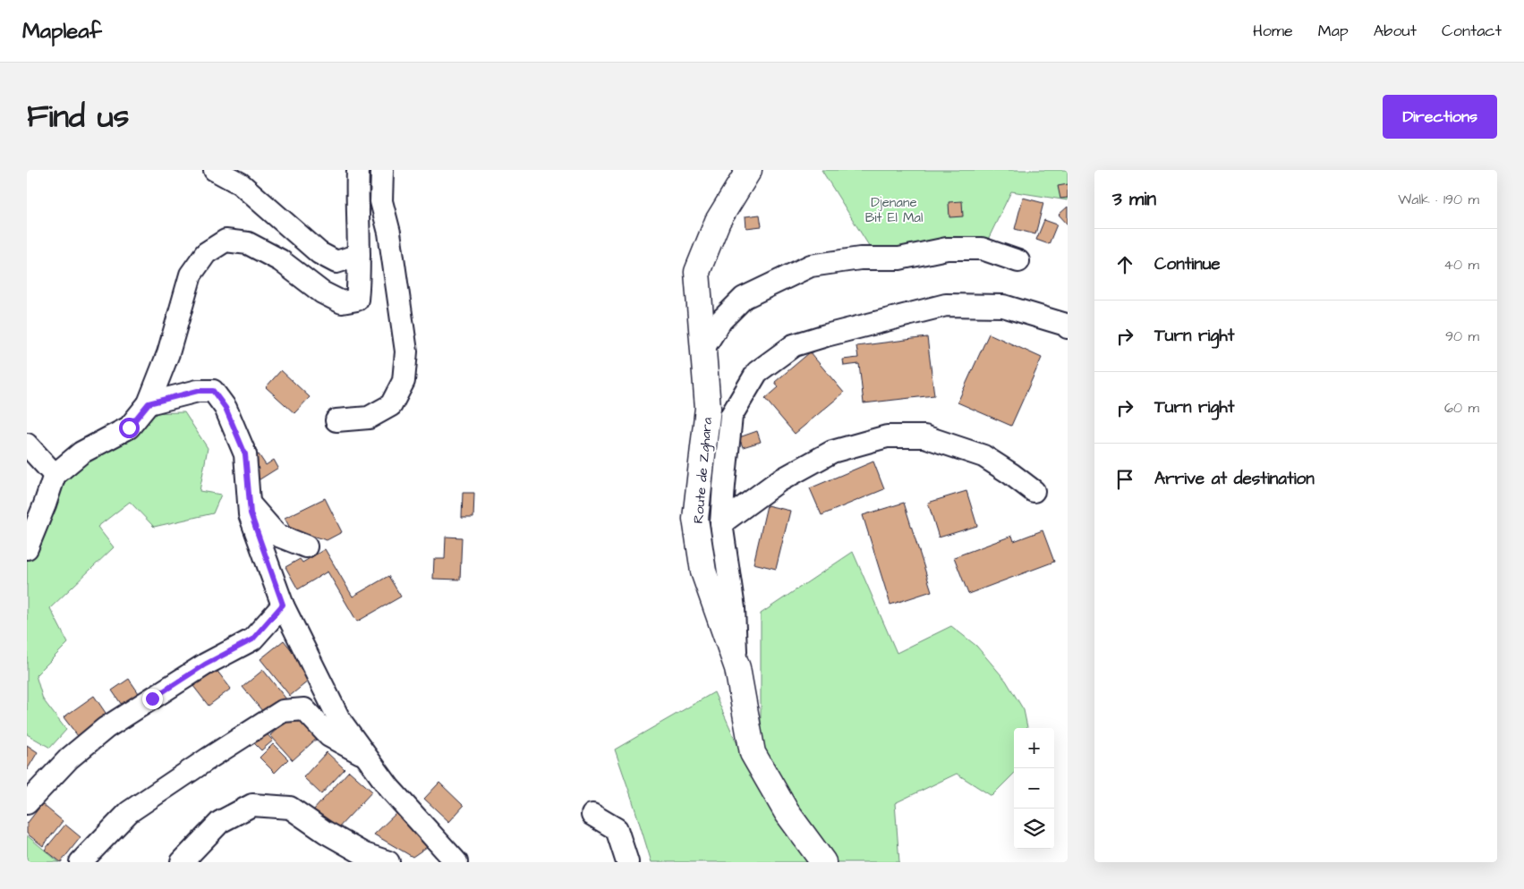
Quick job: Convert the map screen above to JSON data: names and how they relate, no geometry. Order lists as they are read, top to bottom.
{
  "streets": {
    "street": ["Route de Zghara"]
  },
  "parks": ["Djenane Bit El Mal"],
  "page": {
    "header": "Mapleaf",
    "nav": [
      "Home",
      "Map",
      "About",
      "Contact"
    ],
    "title": "Find us",
    "buttons": "Directions",
    "heading": ["3 min", "Walk · 190 m"],
    "list": [
      ["Continue", "40 m"],
      ["Turn right", "90 m"],
      ["Turn right", "60 m"],
      "Arrive at destination"
    ],
    "map_buttons": ["+", "−"]
  }
}
